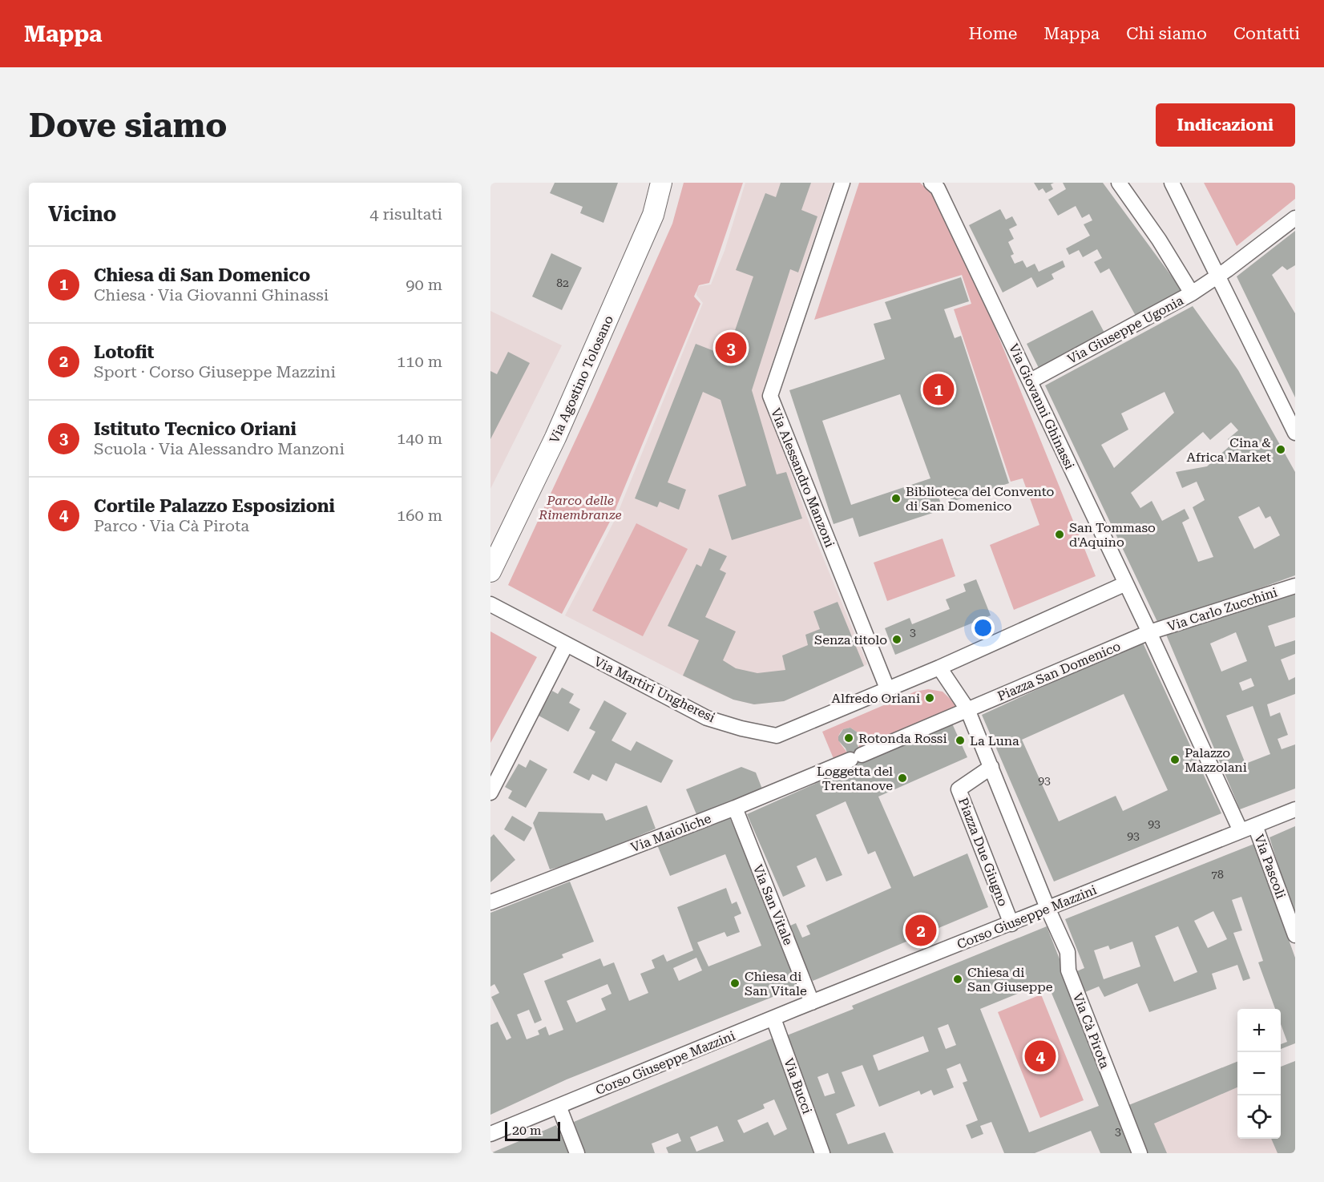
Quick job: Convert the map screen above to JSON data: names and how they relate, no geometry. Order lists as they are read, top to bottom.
{
  "streets": {
    "main road": ["Via Agostino Tolosano"],
    "street": [
      "Via Giuseppe Ugonia",
      "Via Giovanni Ghinassi",
      "Via Alessandro Manzoni",
      "Via Carlo Zucchini",
      "Piazza San Domenico",
      "Via Martiri Ungheresi",
      "Via Maioliche",
      "Piazza Due Giugno",
      "Via Pascoli",
      "Via San Vitale",
      "Corso Giuseppe Mazzini",
      "Via Cà Pirota",
      "Via Bucci"
    ]
  },
  "crossings": [
    ["Via Giuseppe Ugonia", "Via Giovanni Ghinassi"],
    ["Via Giovanni Ghinassi", "Via Carlo Zucchini"],
    ["Via Giovanni Ghinassi", "Piazza San Domenico"],
    ["Via Giovanni Ghinassi", "Via Martiri Ungheresi"],
    ["Via Giovanni Ghinassi", "Corso Giuseppe Mazzini"],
    ["Via Alessandro Manzoni", "Via Martiri Ungheresi"],
    ["Via Carlo Zucchini", "Piazza San Domenico"],
    ["Piazza San Domenico", "Via Maioliche"],
    ["Via Maioliche", "Via San Vitale"],
    ["Piazza Due Giugno", "Corso Giuseppe Mazzini"],
    ["Via Pascoli", "Corso Giuseppe Mazzini"],
    ["Via San Vitale", "Corso Giuseppe Mazzini"],
    ["Corso Giuseppe Mazzini", "Via Cà Pirota"],
    ["Corso Giuseppe Mazzini", "Via Bucci"]
  ],
  "parks": ["Parco delle Rimembranze"],
  "places": [
    "Cina & Africa Market",
    "Biblioteca del Convento di San Domenico",
    "San Tommaso d'Aquino",
    "Senza titolo",
    "Alfredo Oriani",
    "Rotonda Rossi",
    "La Luna",
    "Palazzo Mazzolani",
    "Loggetta del Trentanove",
    "Chiesa di San Giuseppe",
    "Chiesa di San Vitale"
  ],
  "house_numbers": [
    "82",
    "3",
    "93",
    "93",
    "93",
    "78",
    "3"
  ],
  "scale_bar": "20 m",
  "page": {
    "header": "Mappa",
    "nav": [
      "Home",
      "Mappa",
      "Chi siamo",
      "Contatti"
    ],
    "buttons": "Indicazioni",
    "title": "Dove siamo",
    "heading": ["Vicino", "4 risultati"],
    "list": [
      {
        "mark": "1",
        "name": "Chiesa di San Domenico",
        "note": "Chiesa · Via Giovanni Ghinassi",
        "value": "90 m"
      },
      {
        "mark": "2",
        "name": "Lotofit",
        "note": "Sport · Corso Giuseppe Mazzini",
        "value": "110 m"
      },
      {
        "mark": "3",
        "name": "Istituto Tecnico Oriani",
        "note": "Scuola · Via Alessandro Manzoni",
        "value": "140 m"
      },
      {
        "mark": "4",
        "name": "Cortile Palazzo Esposizioni",
        "note": "Parco · Via Cà Pirota",
        "value": "160 m"
      }
    ],
    "pins": [
      "3",
      "1",
      "2",
      "4"
    ],
    "map_buttons": ["+", "−"],
    "scale": "20 m"
  }
}
